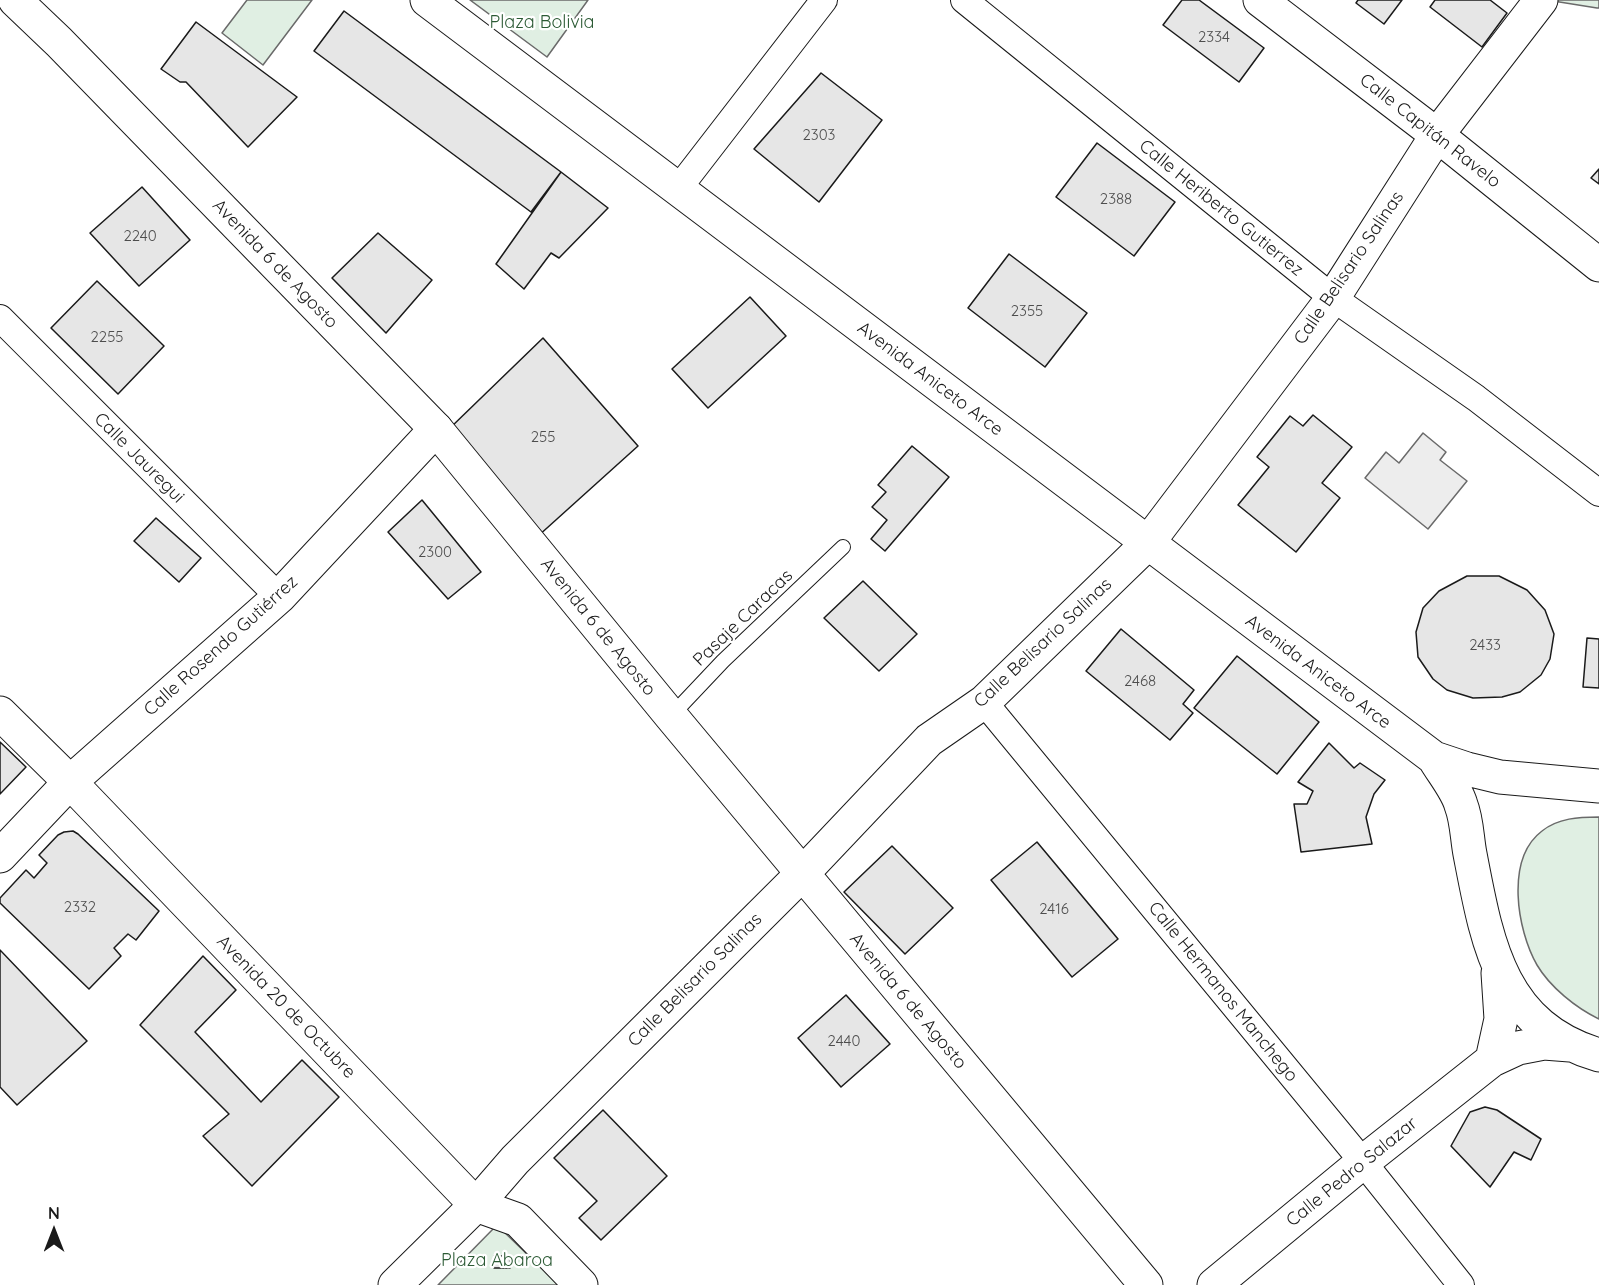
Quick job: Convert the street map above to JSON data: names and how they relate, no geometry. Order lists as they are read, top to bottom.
{
  "streets": {
    "main road": [
      "Calle Capitán Ravelo",
      "Avenida 6 de Agosto",
      "Calle Belisario Salinas",
      "Avenida Aniceto Arce",
      "Calle Rosendo Gutiérrez",
      "Avenida 20 de Octubre",
      "Calle Pedro Salazar"
    ],
    "street": ["Calle Heriberto Gutierrez", "Calle Jauregui", "Calle Hermanos Manchego"],
    "lane": ["Pasaje Caracas"]
  },
  "crossings": [
    ["Calle Capitán Ravelo", "Calle Belisario Salinas"],
    ["Calle Heriberto Gutierrez", "Calle Belisario Salinas"],
    ["Avenida 6 de Agosto", "Calle Belisario Salinas"],
    ["Avenida 6 de Agosto", "Pasaje Caracas"],
    ["Avenida 6 de Agosto", "Calle Rosendo Gutiérrez"],
    ["Calle Belisario Salinas", "Avenida Aniceto Arce"],
    ["Calle Belisario Salinas", "Calle Hermanos Manchego"],
    ["Calle Belisario Salinas", "Avenida 20 de Octubre"],
    ["Avenida Aniceto Arce", "Calle Pedro Salazar"],
    ["Calle Jauregui", "Calle Rosendo Gutiérrez"],
    ["Calle Rosendo Gutiérrez", "Avenida 20 de Octubre"],
    ["Calle Hermanos Manchego", "Calle Pedro Salazar"]
  ],
  "parks": ["Plaza Bolivia", "Plaza Abaroa"],
  "house_numbers": [
    "2334",
    "2303",
    "2388",
    "2240",
    "2355",
    "2255",
    "255",
    "2300",
    "2433",
    "2468",
    "2332",
    "2416",
    "2440"
  ],
  "north": "top"
}
